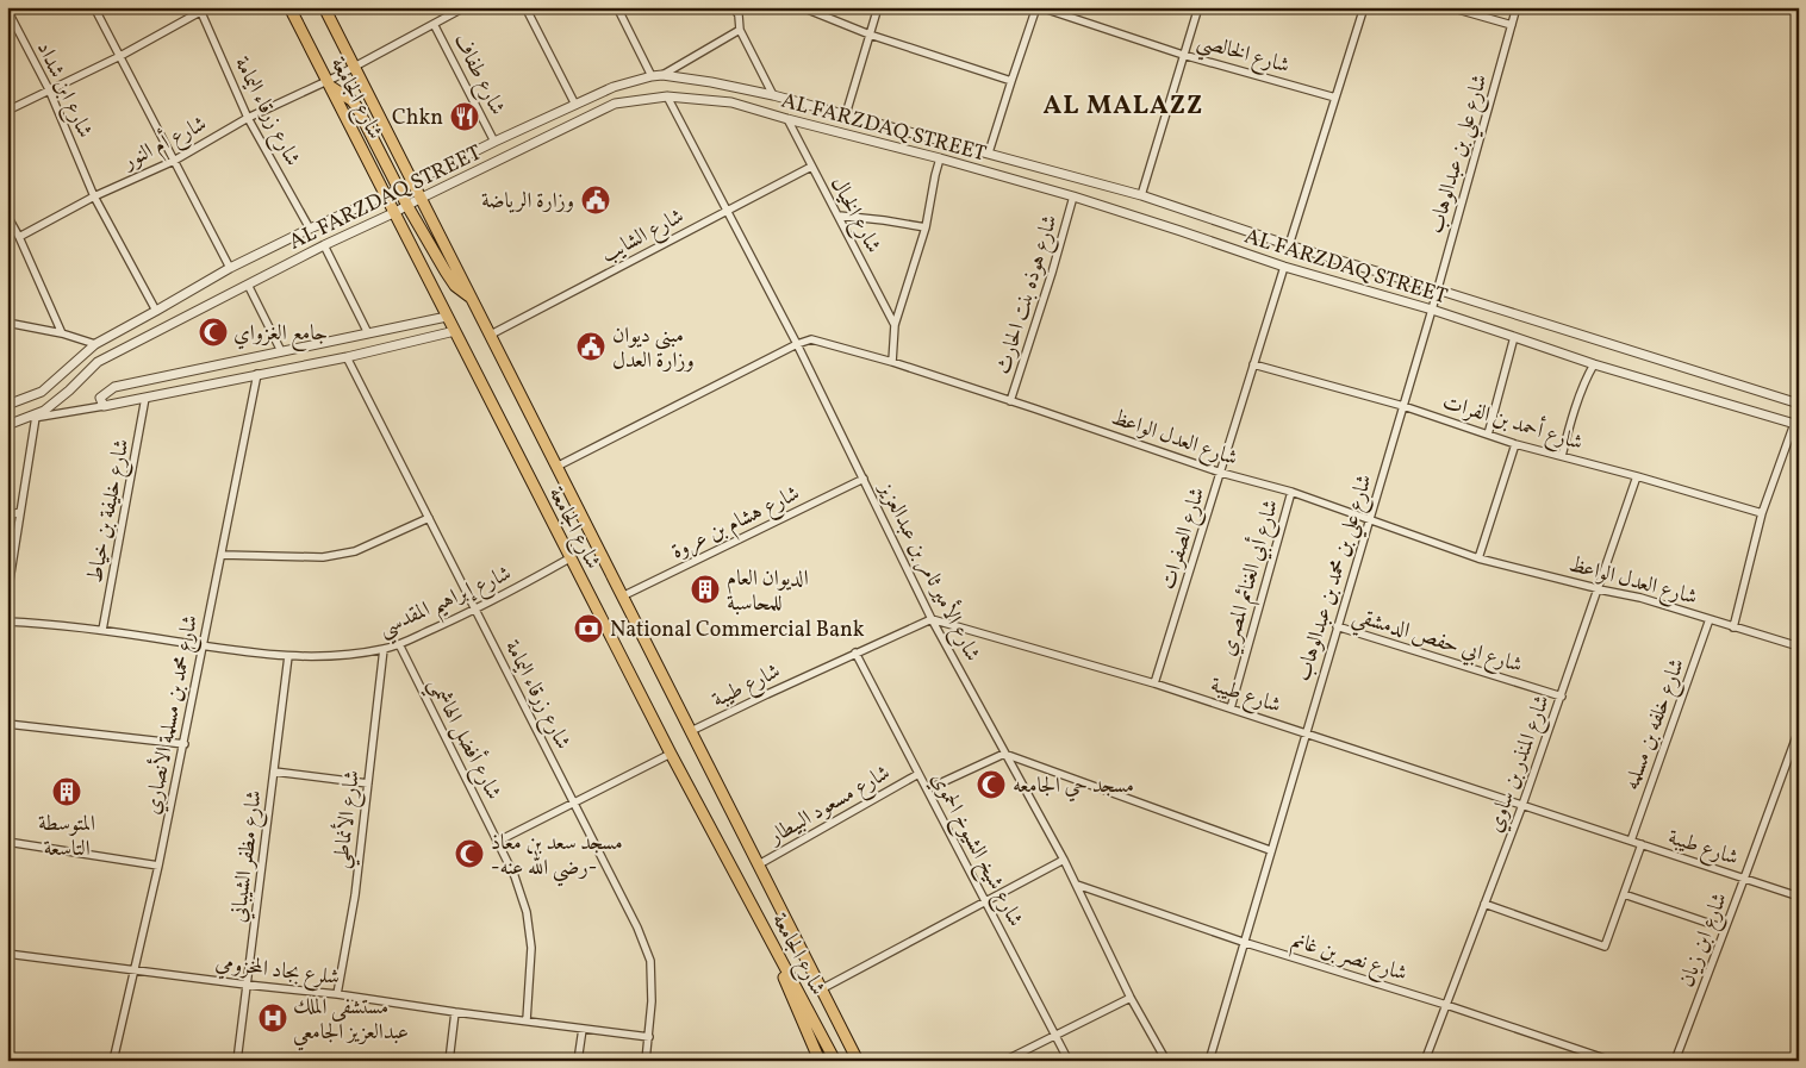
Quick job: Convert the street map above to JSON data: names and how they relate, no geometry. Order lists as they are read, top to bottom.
{
  "streets": {
    "main road": ["شارع الجامعة"],
    "street": [
      "شارع الخالصي",
      "شارع طفاف",
      "شارع ابن شداد",
      "شارع زرقاء اليمامة",
      "AL FARZDAQ STREET",
      "شارع أم النور",
      "شارع علي بن عبدالوهاب",
      "شارع الخيال",
      "شارع الشايب",
      "شارع هوذه بنت الحارث",
      "شارع أحمد بن الفرات",
      "شارع العدل الواعظ",
      "شارع خليفة بن خياط",
      "شارع هشام بن عروة",
      "شارع الصفرات",
      "شارع الأمير ثامر بن عبدالعزيز",
      "شارع أبي الغنائم المصري",
      "شارع علي بن محمد بن عبدالوهاب",
      "شارع إبراهيم المقدسي",
      "شارع ابي حفص الدمشقي",
      "شارع طيبة",
      "شارع محمد بن مسلمة الأنصاري",
      "شارع خلفه بن مسلمه",
      "شارع أفضل الهاشمي",
      "شارع المنذر بن ساوي",
      "شارع مسعود البيطار",
      "شارع الأنماطي",
      "شارع شيخ الشيوخ الحموي",
      "شارع مظفر الشيباني",
      "شارع ابن زيان",
      "شارع نصر بن غانم",
      "شلرع بجاد المخزومي"
    ]
  },
  "crossings": [
    ["شارع طفاف", "AL FARZDAQ STREET"],
    ["شارع ابن شداد", "AL FARZDAQ STREET"],
    ["شارع ابن شداد", "شارع أم النور"],
    ["شارع الجامعة", "AL FARZDAQ STREET"],
    ["شارع الجامعة", "شارع أم النور"],
    ["شارع الجامعة", "شارع الشايب"],
    ["شارع الجامعة", "شارع العدل الواعظ"],
    ["شارع الجامعة", "شارع هشام بن عروة"],
    ["شارع الجامعة", "شارع إبراهيم المقدسي"],
    ["شارع الجامعة", "شارع طيبة"],
    ["شارع الجامعة", "شارع مسعود البيطار"],
    ["شارع زرقاء اليمامة", "AL FARZDAQ STREET"],
    ["شارع زرقاء اليمامة", "شارع أم النور"],
    ["شارع زرقاء اليمامة", "شارع إبراهيم المقدسي"],
    ["شارع زرقاء اليمامة", "شلرع بجاد المخزومي"],
    ["AL FARZDAQ STREET", "شارع علي بن عبدالوهاب"],
    ["AL FARZDAQ STREET", "شارع الخيال"],
    ["AL FARZDAQ STREET", "شارع هوذه بنت الحارث"],
    ["AL FARZDAQ STREET", "شارع الصفرات"],
    ["AL FARZDAQ STREET", "شارع الأمير ثامر بن عبدالعزيز"],
    ["AL FARZDAQ STREET", "شارع علي بن محمد بن عبدالوهاب"],
    ["شارع علي بن عبدالوهاب", "شارع علي بن محمد بن عبدالوهاب"],
    ["شارع الخيال", "شارع الشايب"],
    ["شارع الشايب", "شارع الأمير ثامر بن عبدالعزيز"],
    ["شارع هوذه بنت الحارث", "شارع العدل الواعظ"],
    ["شارع أحمد بن الفرات", "شارع الصفرات"],
    ["شارع أحمد بن الفرات", "شارع علي بن محمد بن عبدالوهاب"],
    ["شارع أحمد بن الفرات", "شارع المنذر بن ساوي"],
    ["شارع العدل الواعظ", "شارع الصفرات"],
    ["شارع العدل الواعظ", "شارع الأمير ثامر بن عبدالعزيز"],
    ["شارع العدل الواعظ", "شارع أبي الغنائم المصري"],
    ["شارع العدل الواعظ", "شارع علي بن محمد بن عبدالوهاب"],
    ["شارع العدل الواعظ", "شارع خلفه بن مسلمه"],
    ["شارع العدل الواعظ", "شارع المنذر بن ساوي"],
    ["شارع خليفة بن خياط", "شارع إبراهيم المقدسي"],
    ["شارع هشام بن عروة", "شارع الأمير ثامر بن عبدالعزيز"],
    ["شارع الصفرات", "شارع طيبة"],
    ["شارع الأمير ثامر بن عبدالعزيز", "شارع طيبة"],
    ["شارع الأمير ثامر بن عبدالعزيز", "شارع نصر بن غانم"],
    ["شارع أبي الغنائم المصري", "شارع طيبة"],
    ["شارع علي بن محمد بن عبدالوهاب", "شارع ابي حفص الدمشقي"],
    ["شارع علي بن محمد بن عبدالوهاب", "شارع طيبة"],
    ["شارع علي بن محمد بن عبدالوهاب", "شارع نصر بن غانم"],
    ["شارع إبراهيم المقدسي", "شارع محمد بن مسلمة الأنصاري"],
    ["شارع إبراهيم المقدسي", "شارع أفضل الهاشمي"],
    ["شارع إبراهيم المقدسي", "شارع الأنماطي"],
    ["شارع إبراهيم المقدسي", "شارع مظفر الشيباني"],
    ["شارع ابي حفص الدمشقي", "شارع المنذر بن ساوي"],
    ["شارع طيبة", "شارع خلفه بن مسلمه"],
    ["شارع طيبة", "شارع المنذر بن ساوي"],
    ["شارع طيبة", "شارع شيخ الشيوخ الحموي"],
    ["شارع طيبة", "شارع ابن زيان"],
    ["شارع محمد بن مسلمة الأنصاري", "شلرع بجاد المخزومي"],
    ["شارع أفضل الهاشمي", "شلرع بجاد المخزومي"],
    ["شارع المنذر بن ساوي", "شارع نصر بن غانم"],
    ["شارع مسعود البيطار", "شارع شيخ الشيوخ الحموي"],
    ["شارع الأنماطي", "شلرع بجاد المخزومي"],
    ["شارع مظفر الشيباني", "شلرع بجاد المخزومي"]
  ],
  "districts": ["AL MALAZZ"],
  "places": {
    "restaurant": ["Chkn"],
    "public building": ["وزارة الرياضة", "مبنى ديوان وزارة العدل"],
    "mosque": ["جامع الغزواي", "مسجد حي الجامعه", "مسجد سعد بن معاذ -رضي الله عنه-"],
    "building": ["الديوان العام للمحاسبة", "المتوسطة التاسعة"],
    "bank": ["National Commercial Bank"],
    "hospital": ["مستشفى الملك عبدالعزيز الجامعي"]
  }
}
